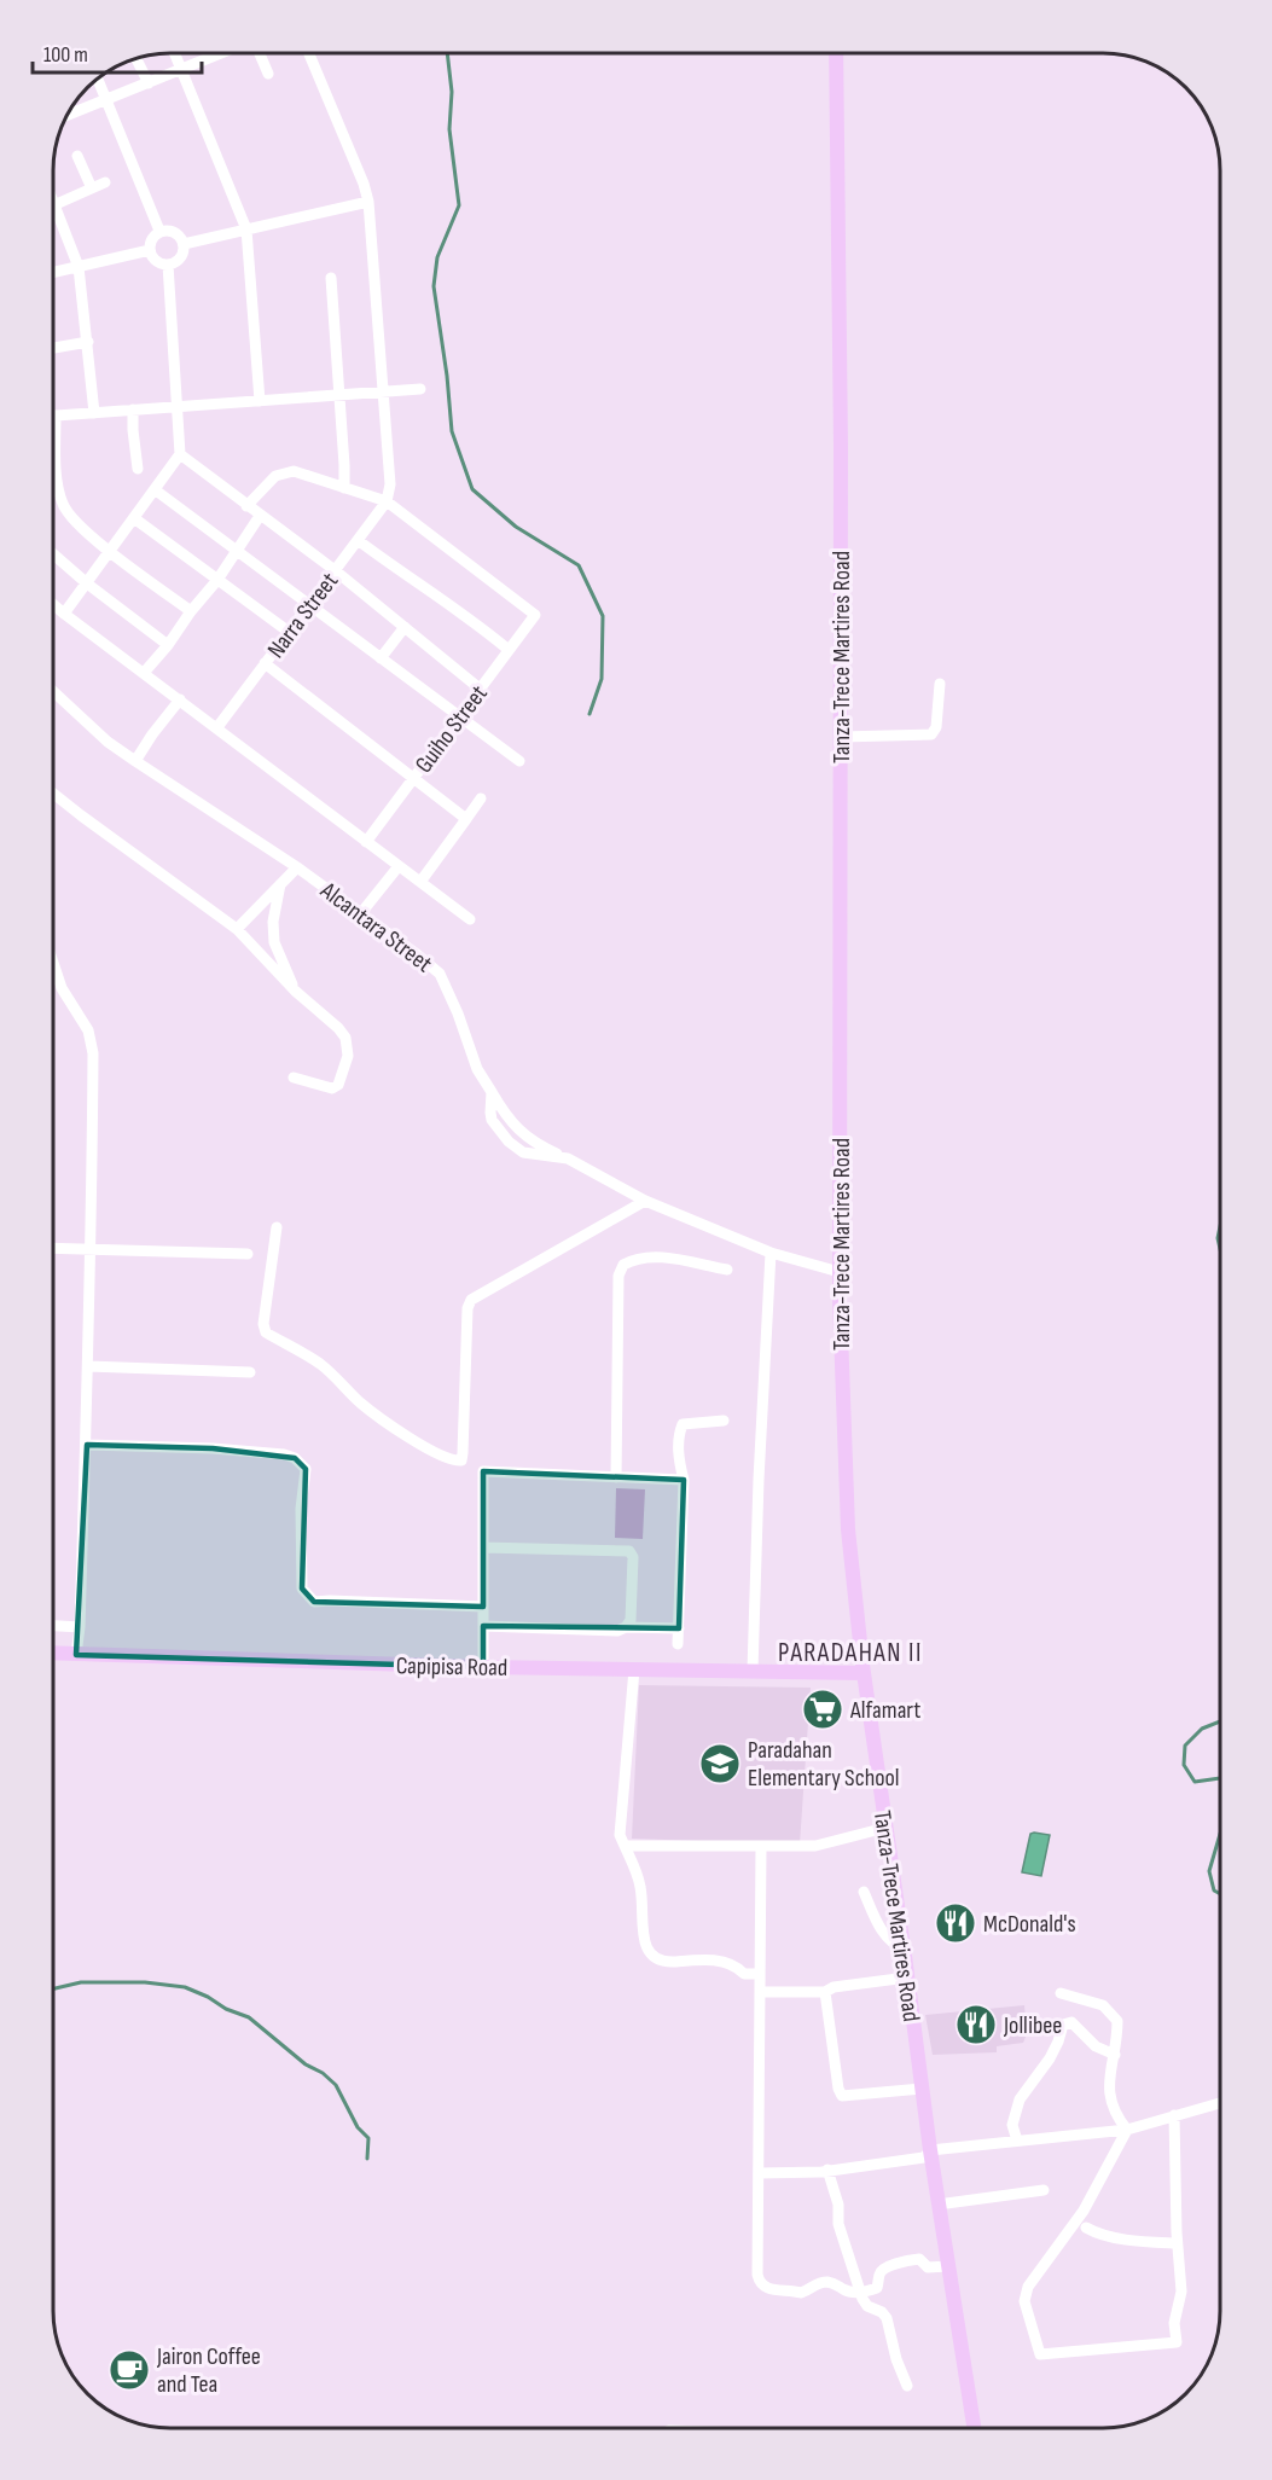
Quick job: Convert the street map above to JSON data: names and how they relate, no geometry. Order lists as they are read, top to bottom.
{
  "streets": {
    "main road": ["Tanza-Trece Martires Road", "Capipisa Road"],
    "street": ["Narra Street", "Guiho Street", "Alcantara Street"]
  },
  "crossings": [
    ["Narra Street", "Guiho Street"],
    ["Tanza-Trece Martires Road", "Alcantara Street"],
    ["Tanza-Trece Martires Road", "Capipisa Road"]
  ],
  "districts": ["PARADAHAN II"],
  "places": {
    "supermarket": ["Alfamart"],
    "school or university": ["Paradahan Elementary School"],
    "restaurant": ["McDonald's", "Jollibee"],
    "cafe": ["Jairon Coffee and Tea"]
  },
  "scale_bar": "100 m"
}
